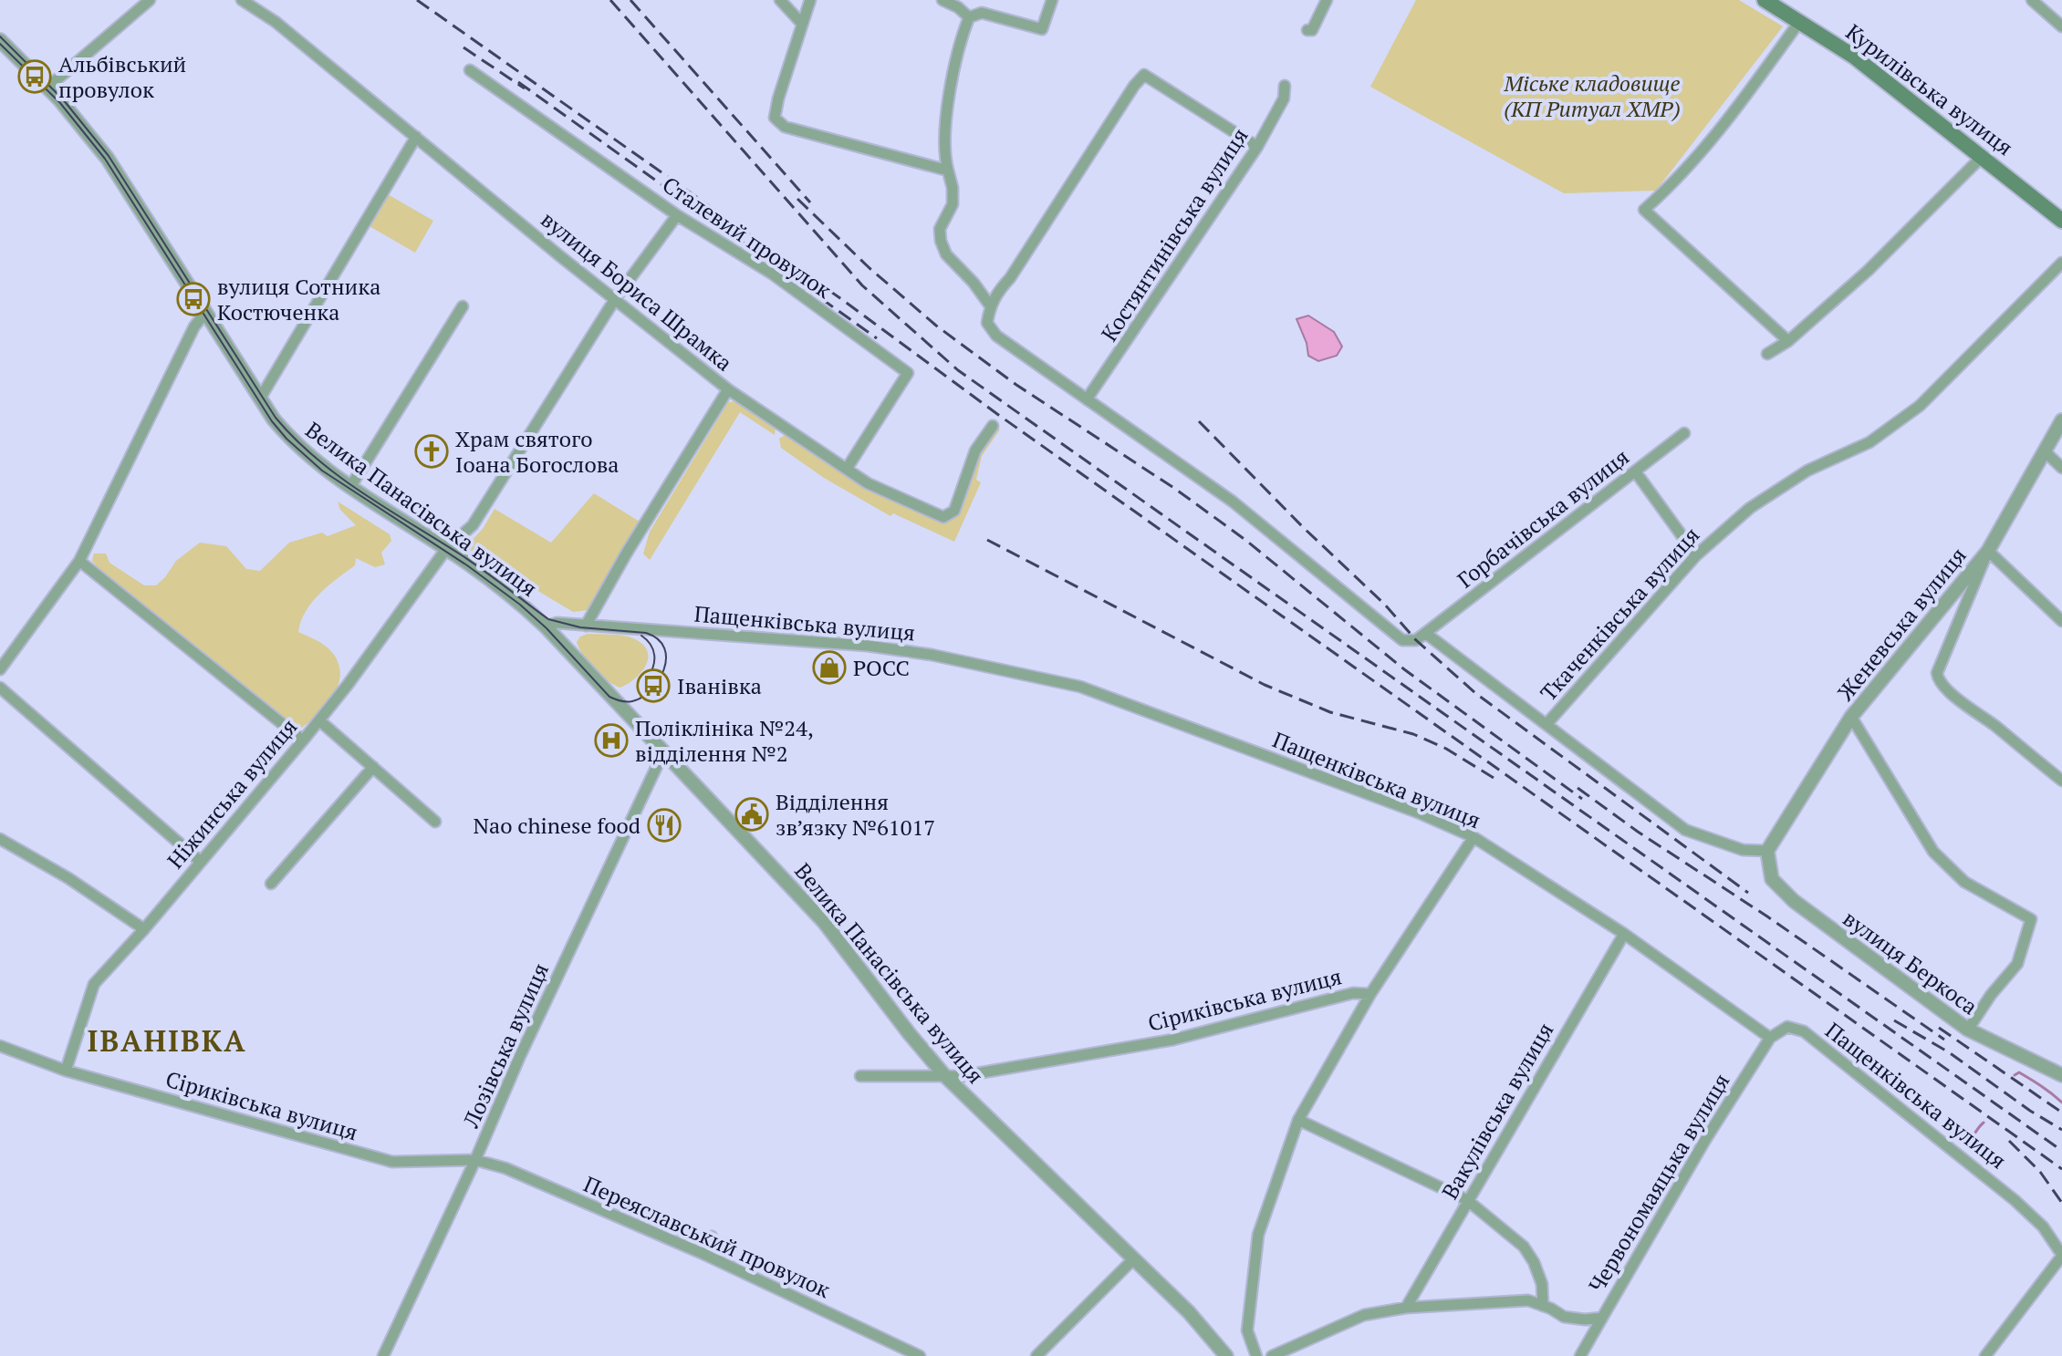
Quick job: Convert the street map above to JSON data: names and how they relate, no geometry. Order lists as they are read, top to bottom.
{
  "streets": {
    "main road": ["Курилівська вулиця"],
    "street": [
      "Костянтинівська вулиця",
      "Сталевий провулок",
      "вулиця Бориса Шрамка",
      "Велика Панасівська вулиця",
      "Горбачівська вулиця",
      "Ткаченківська вулиця",
      "Пащенківська вулиця",
      "Женевська вулиця",
      "Ніжинська вулиця",
      "вулиця Беркоса",
      "Сіриківська вулиця",
      "Лозівська вулиця",
      "Вакулівська вулиця",
      "Червономаяцька вулиця",
      "Переяславський провулок"
    ]
  },
  "crossings": [
    ["Сталевий провулок", "вулиця Бориса Шрамка"],
    ["Сталевий провулок", "Ніжинська вулиця"],
    ["вулиця Бориса Шрамка", "Ніжинська вулиця"],
    ["Велика Панасівська вулиця", "Пащенківська вулиця"],
    ["Велика Панасівська вулиця", "Ніжинська вулиця"],
    ["Велика Панасівська вулиця", "Сіриківська вулиця"],
    ["Велика Панасівська вулиця", "Лозівська вулиця"],
    ["Пащенківська вулиця", "Сіриківська вулиця"],
    ["Пащенківська вулиця", "Вакулівська вулиця"],
    ["Пащенківська вулиця", "Червономаяцька вулиця"],
    ["Женевська вулиця", "вулиця Беркоса"],
    ["Ніжинська вулиця", "Сіриківська вулиця"],
    ["Сіриківська вулиця", "Лозівська вулиця"],
    ["Сіриківська вулиця", "Переяславський провулок"],
    ["Лозівська вулиця", "Переяславський провулок"],
    ["Вакулівська вулиця", "Червономаяцька вулиця"]
  ],
  "districts": ["ІВАНІВКА"],
  "parks": ["Міське кладовище (КП Ритуал ХМР)"],
  "places": {
    "bus stop": ["Альбівський провулок", "вулиця Сотника Костюченка", "Іванівка"],
    "church": ["Храм святого Іоана Богослова"],
    "shop": ["РОСС"],
    "hospital": ["Поліклініка №24, відділення №2"],
    "public building": ["Відділення зв’язку №61017"],
    "restaurant": ["Nao chinese food"]
  }
}
